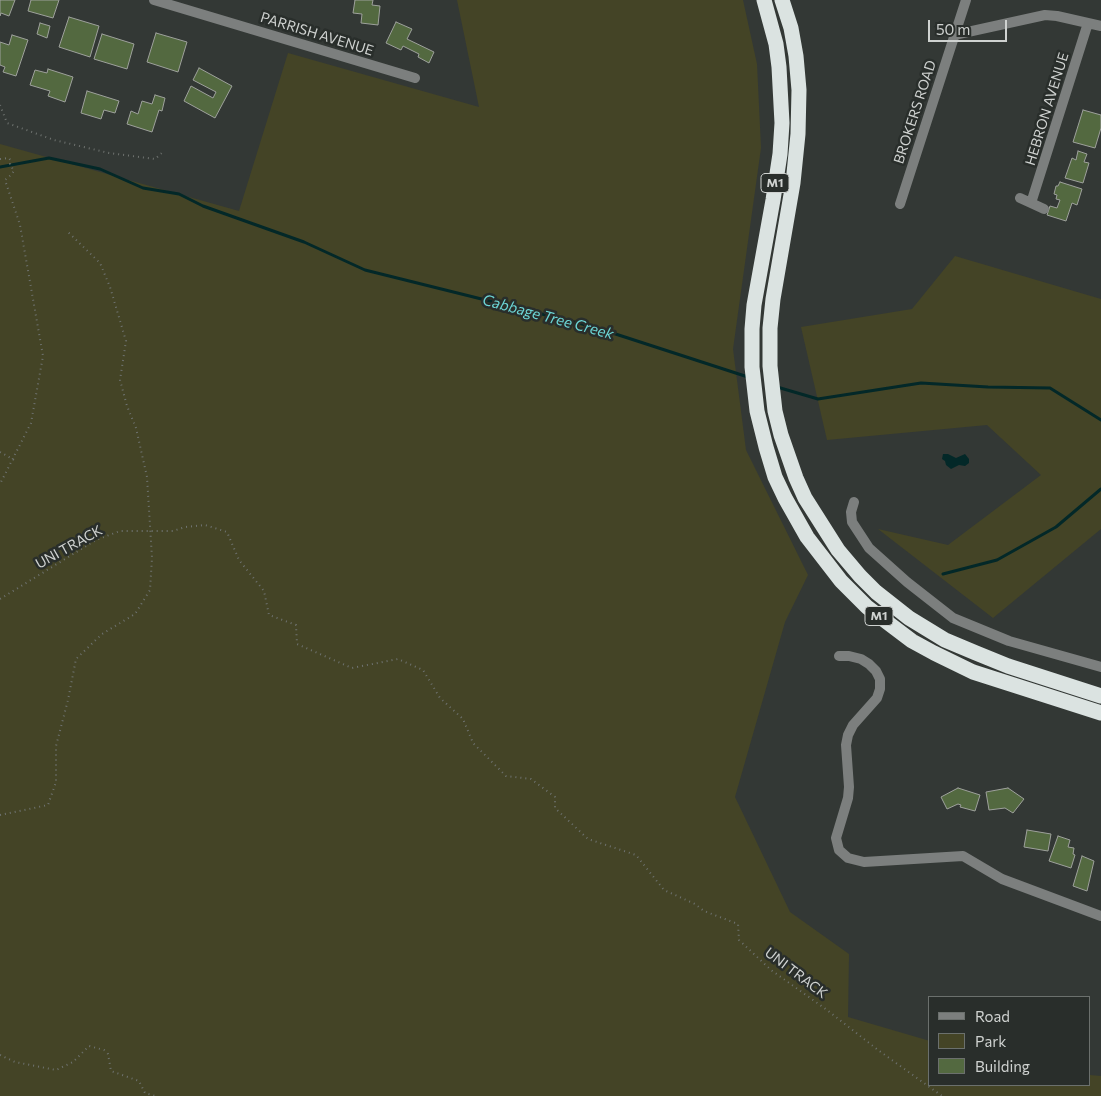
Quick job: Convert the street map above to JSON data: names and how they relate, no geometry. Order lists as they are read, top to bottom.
{
  "streets": {
    "highway": ["M1"],
    "street": ["PARRISH AVENUE", "HEBRON AVENUE", "BROKERS ROAD"],
    "path": ["UNI TRACK"]
  },
  "water": ["Cabbage Tree Creek"],
  "legend": ["Road", "Park", "Building"],
  "scale_bar": "50 m"
}
